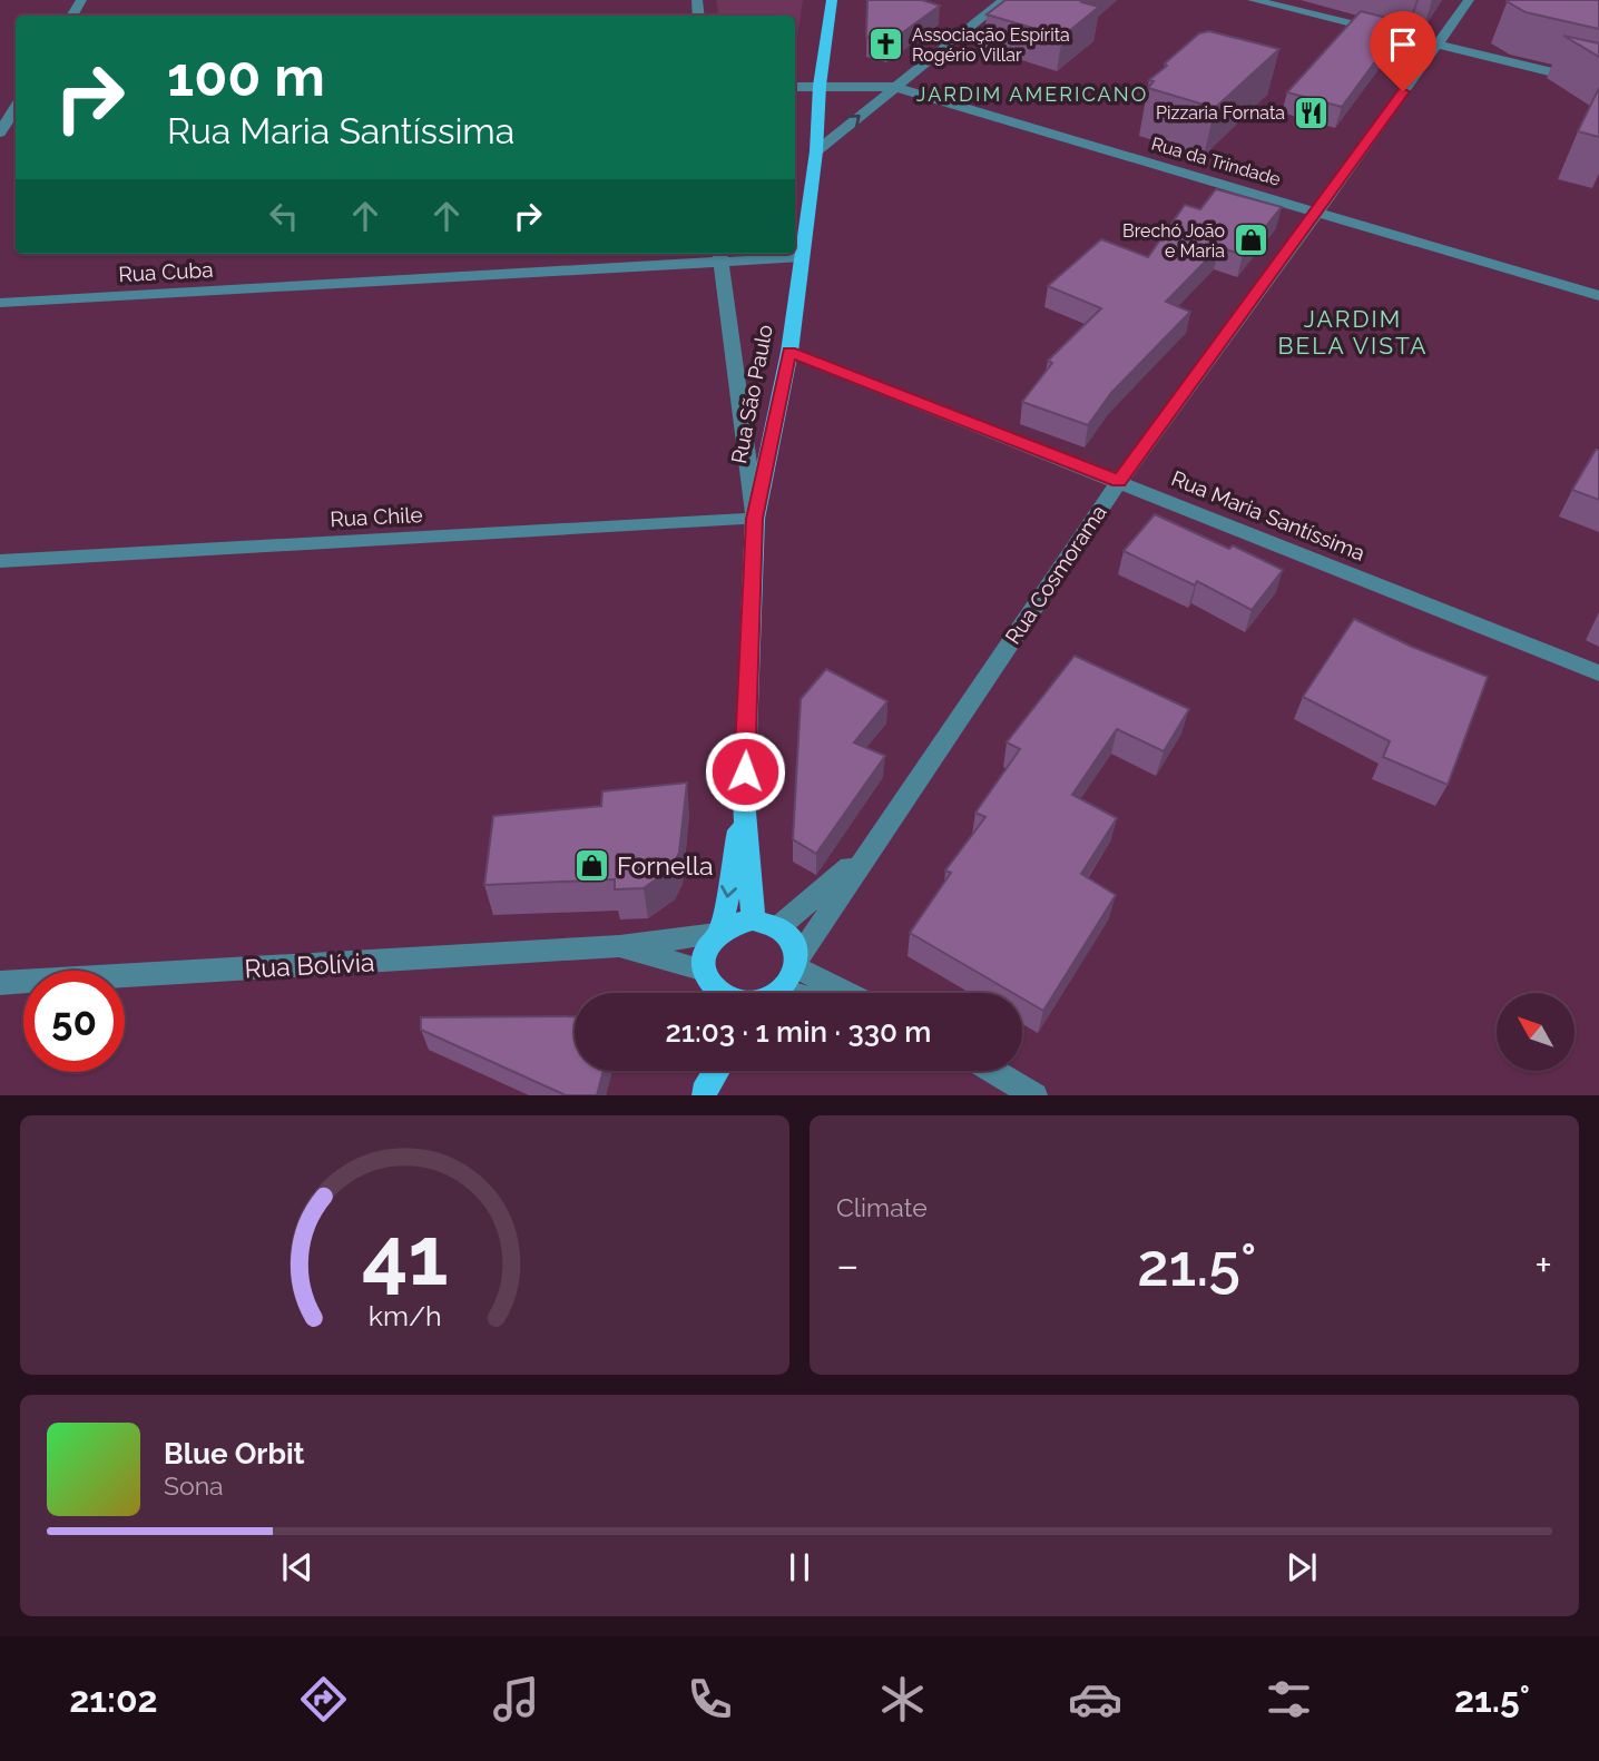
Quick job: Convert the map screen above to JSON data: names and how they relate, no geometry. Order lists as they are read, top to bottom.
{
  "streets": {
    "main road": ["Rua São Paulo"],
    "street": [
      "Rua da Trindade",
      "Rua Cuba",
      "Rua Maria Santíssima",
      "Rua Chile",
      "Rua Cosmorama",
      "Rua Bolívia"
    ]
  },
  "crossings": [
    ["Rua da Trindade", "Rua São Paulo"],
    ["Rua da Trindade", "Rua Cosmorama"],
    ["Rua Cuba", "Rua São Paulo"],
    ["Rua São Paulo", "Rua Maria Santíssima"],
    ["Rua São Paulo", "Rua Chile"],
    ["Rua São Paulo", "Rua Bolívia"],
    ["Rua Maria Santíssima", "Rua Cosmorama"]
  ],
  "districts": ["JARDIM AMERICANO", "JARDIM BELA VISTA"],
  "places": {
    "church": ["Associação Espírita Rogério Villar"],
    "restaurant": ["Pizzaria Fornata"],
    "shop": ["Brechó João e Maria", "Fornella"]
  },
  "north": "top left",
  "page": {
    "turn": ["100 m", "Rua Maria Santíssima"],
    "limit": "50",
    "trip": "21:03 · 1 min · 330 m",
    "tile": "Climate",
    "heat": ["−", "21.5°", "+"],
    "song": ["Blue Orbit", "Sona"],
    "tabs": ["21:02", "21.5°"],
    "gauge": ["41", "km/h"]
  }
}
